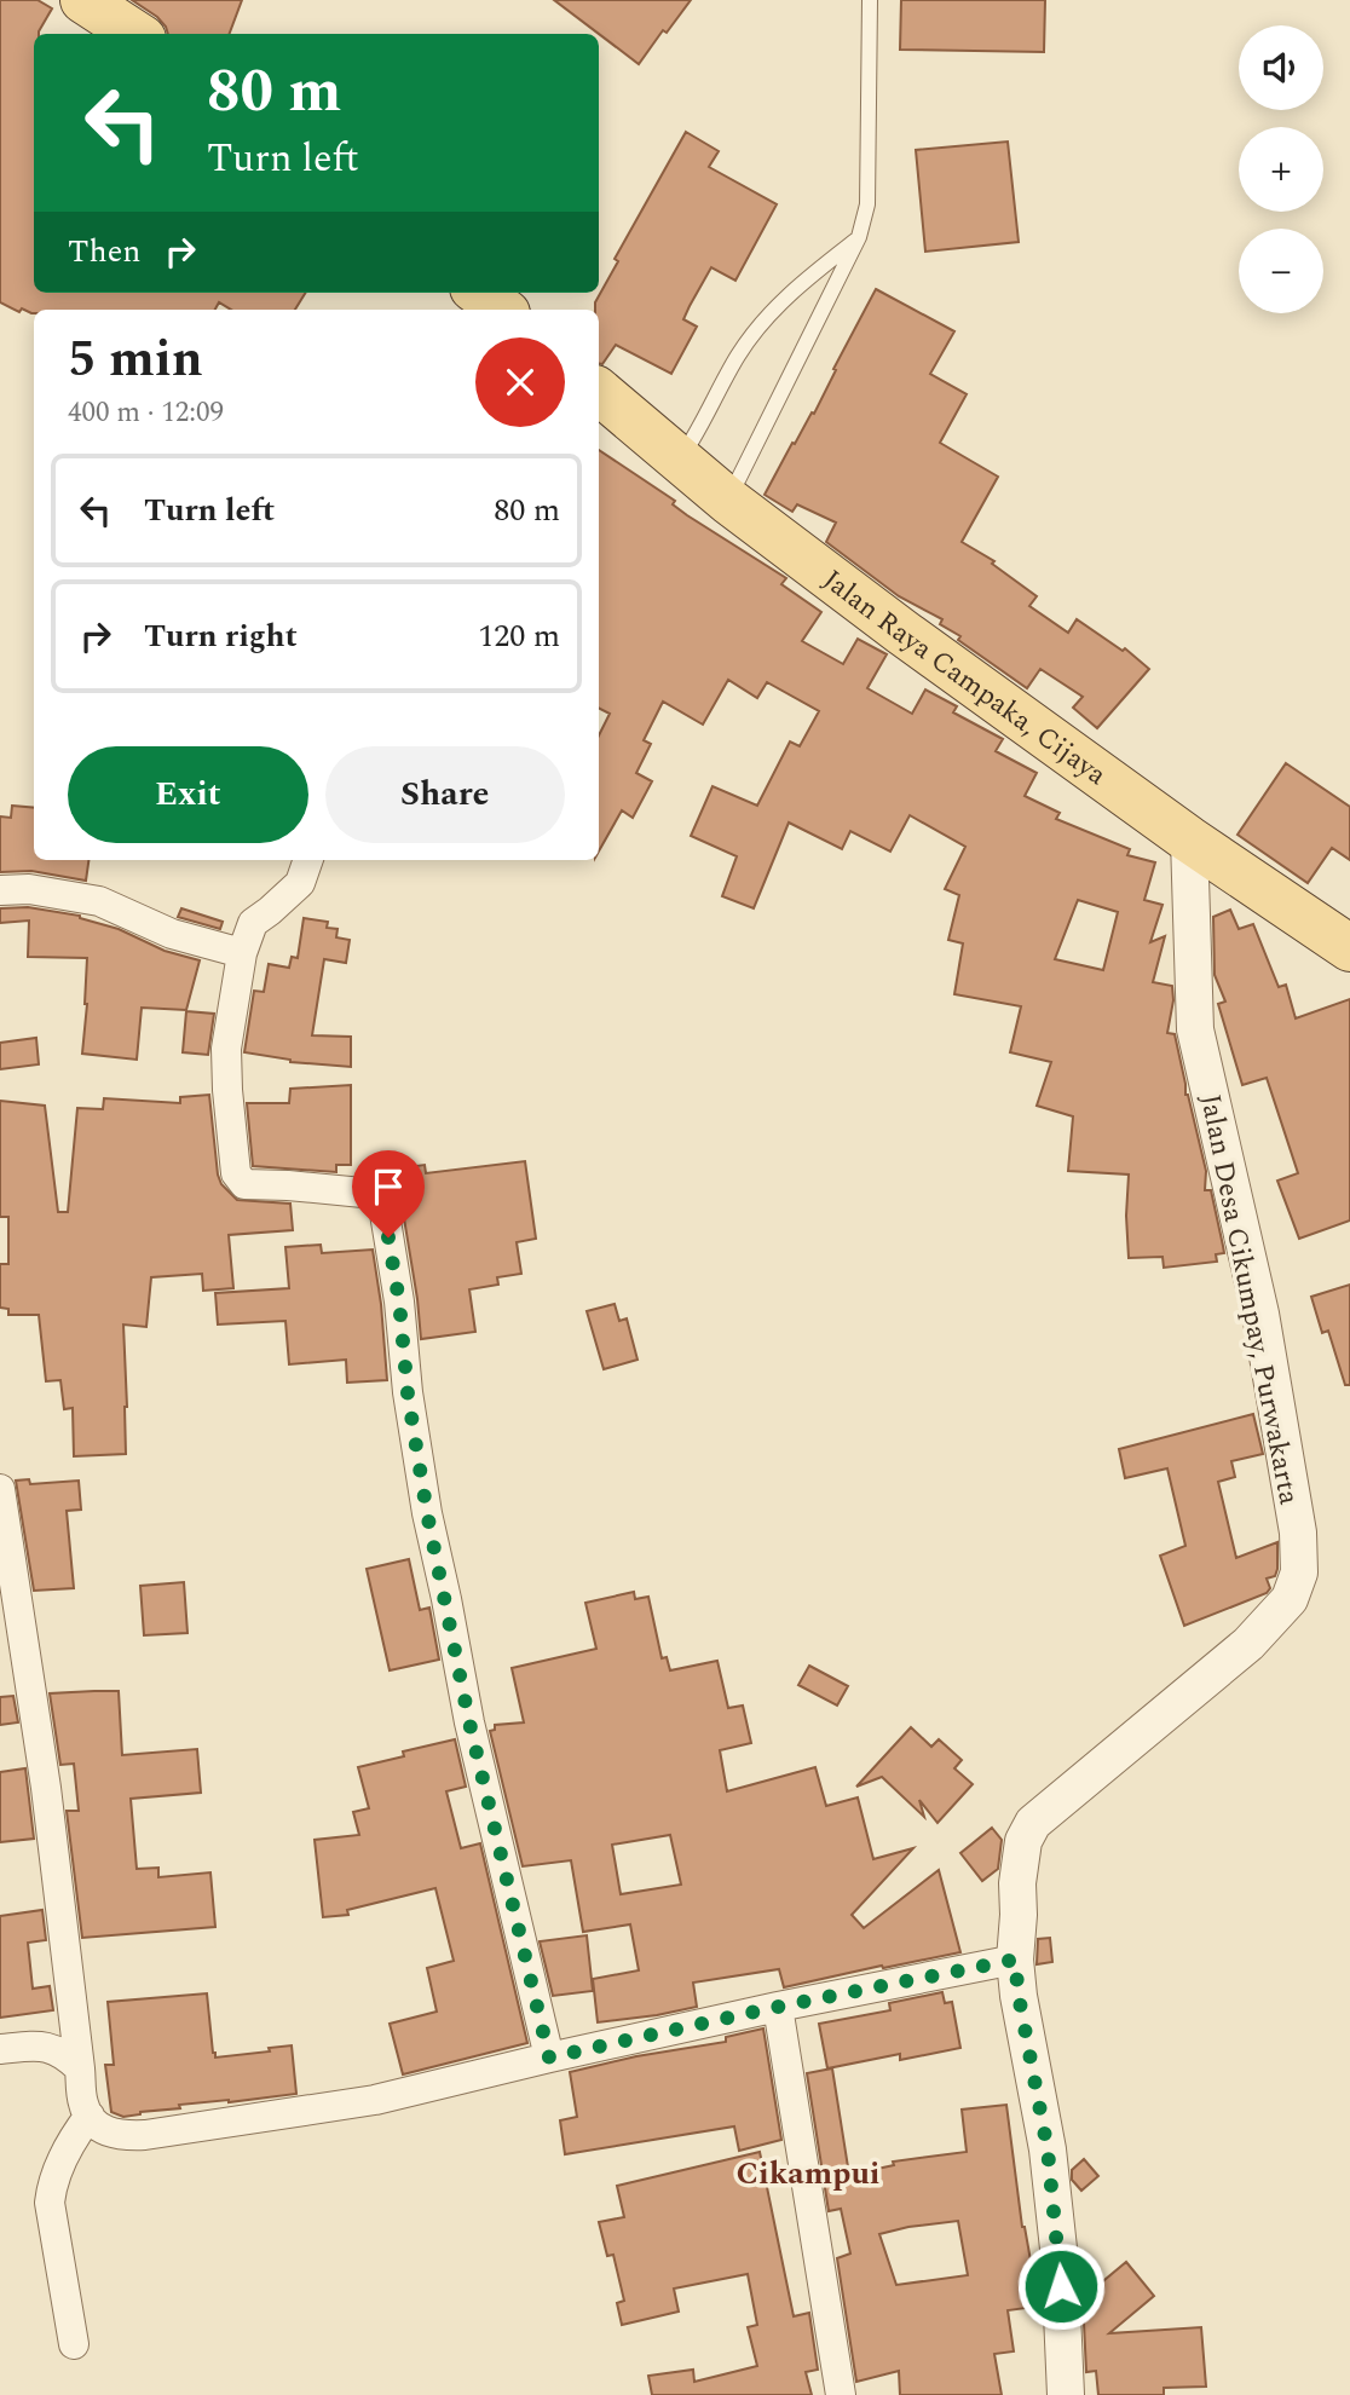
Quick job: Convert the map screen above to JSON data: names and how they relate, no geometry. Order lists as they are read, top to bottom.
{
  "streets": {
    "main road": ["Jalan Raya Campaka, Cijaya"],
    "street": ["Jalan Desa Cikumpay, Purwakarta"]
  },
  "crossings": [
    ["Jalan Raya Campaka, Cijaya", "Jalan Desa Cikumpay, Purwakarta"]
  ],
  "districts": ["Cikampui"],
  "page": {
    "map_buttons": ["+", "−"],
    "turn": ["80 m", "Turn left"],
    "then": "Then",
    "heading": ["5 min", "400 m · 12:09"],
    "list": [
      {
        "name": "Turn left",
        "value": "80 m"
      },
      {
        "name": "Turn right",
        "value": "120 m"
      }
    ],
    "buttons": ["Exit", "Share"]
  }
}
